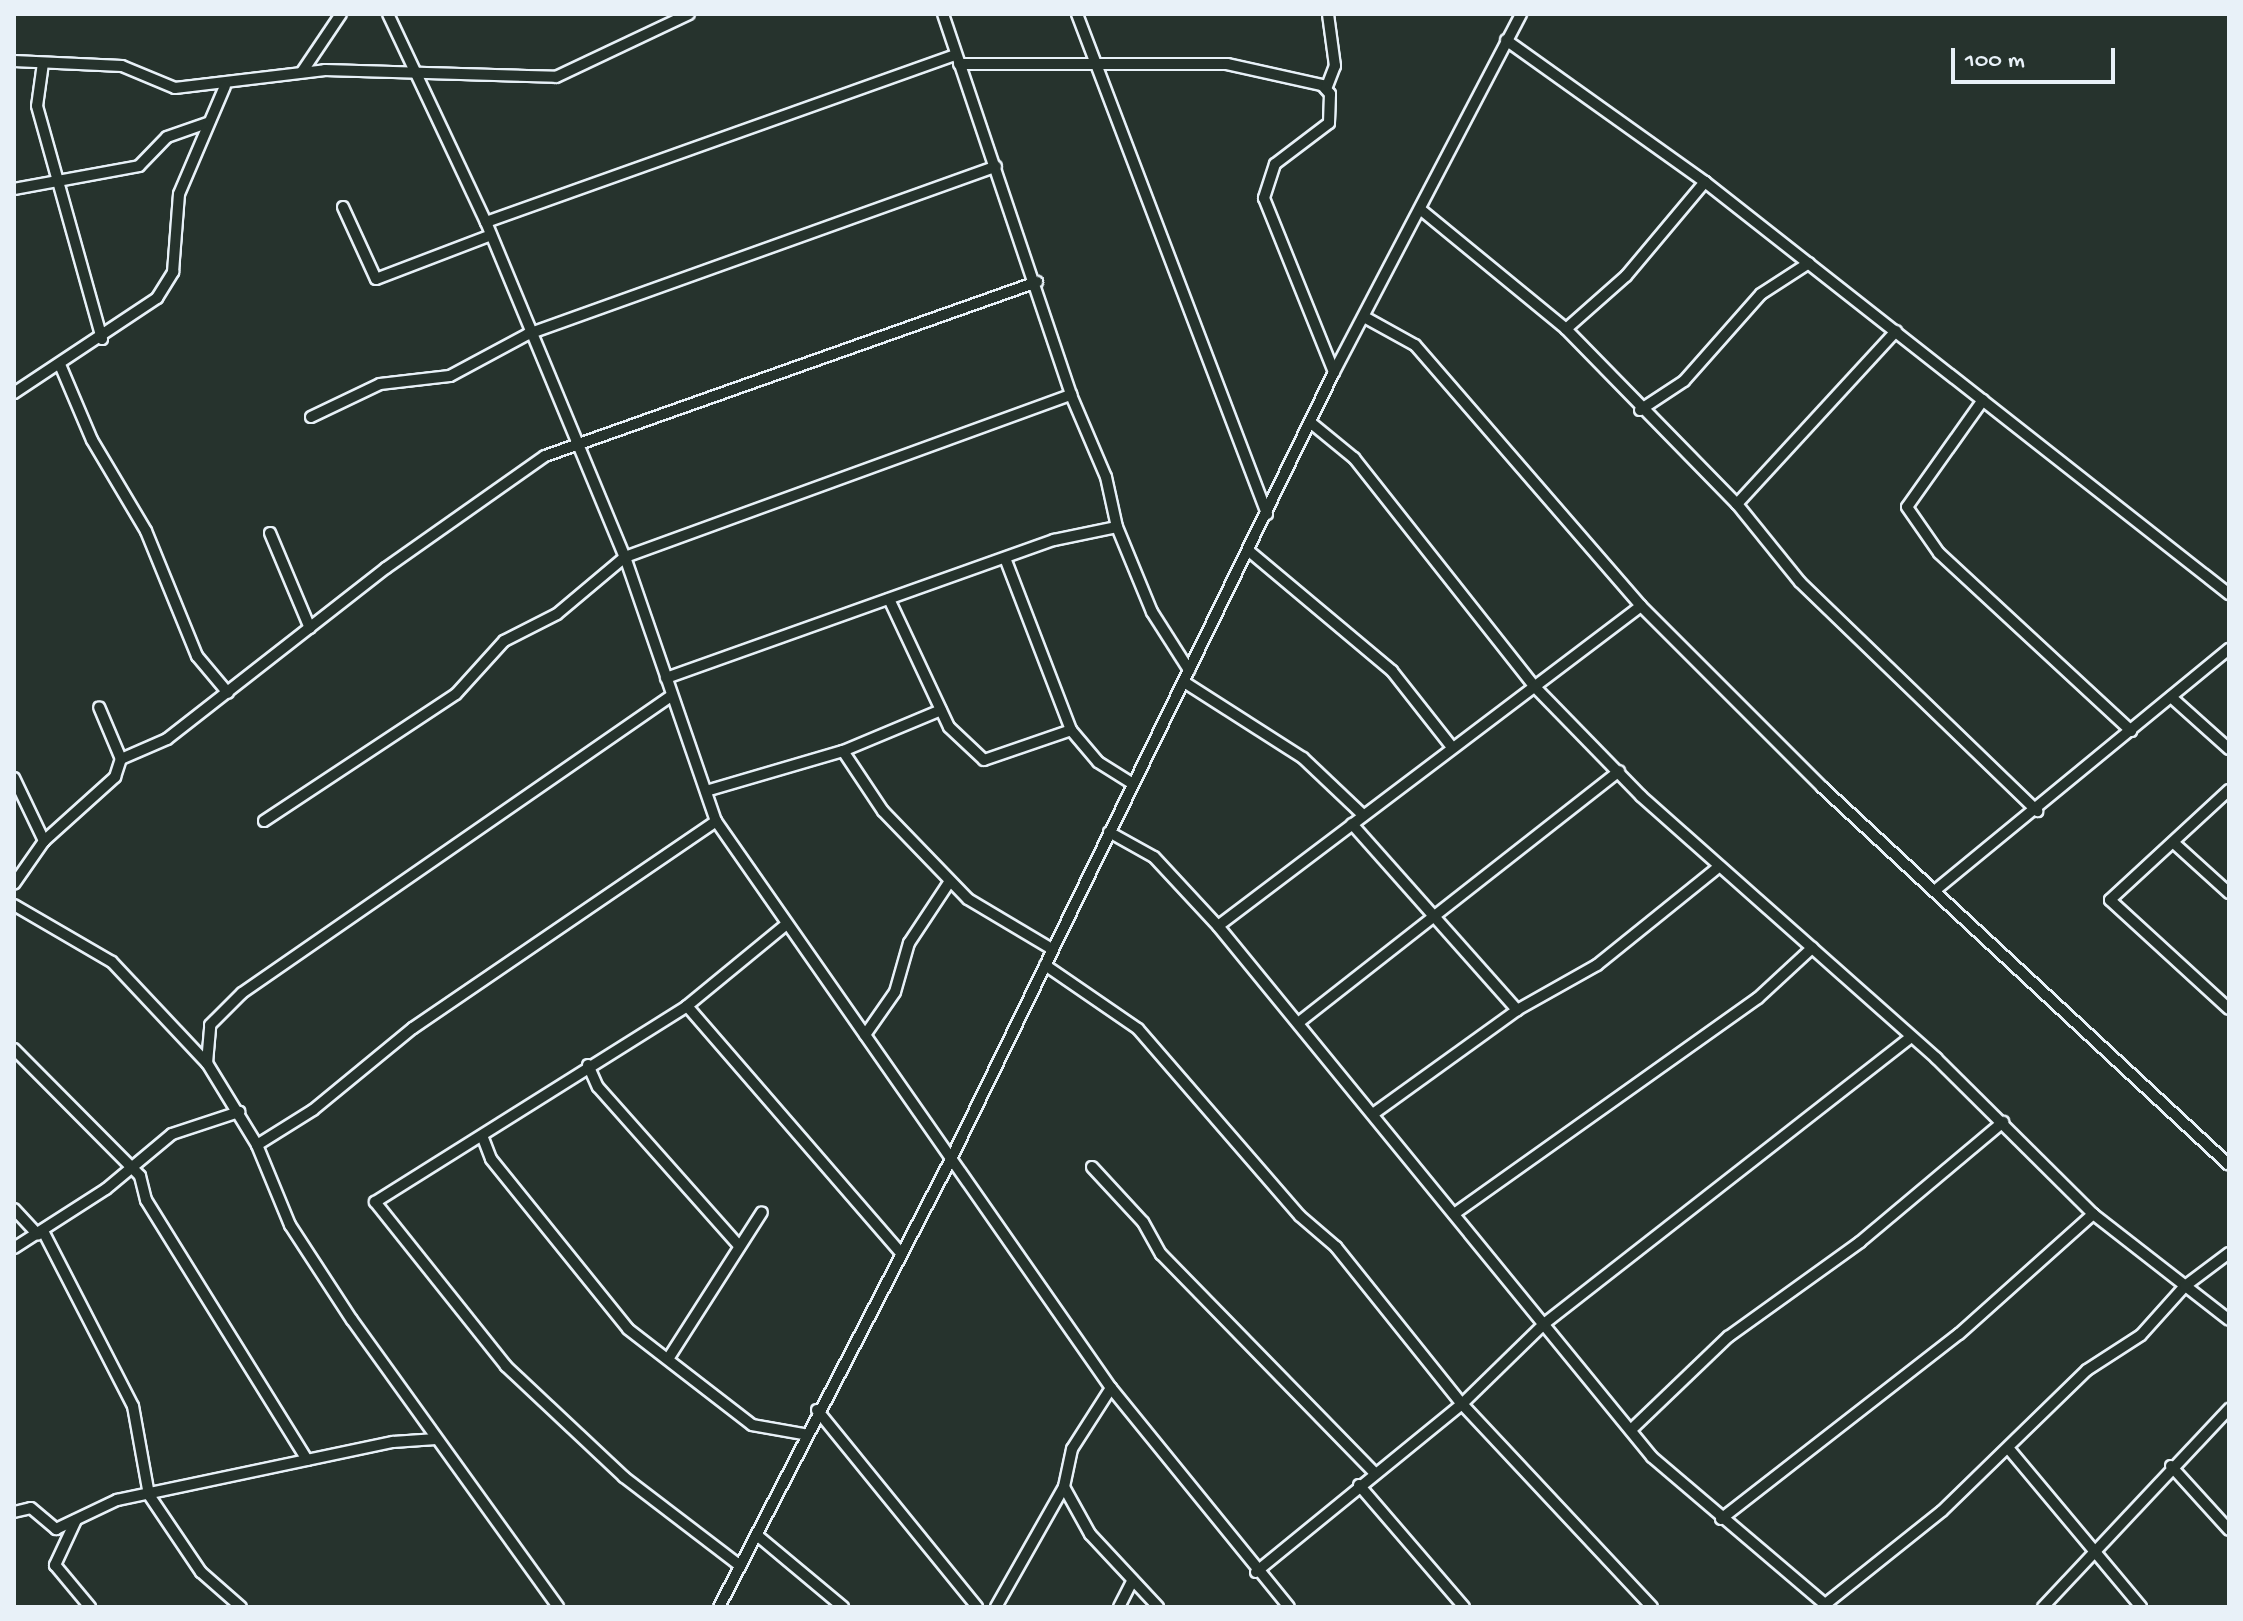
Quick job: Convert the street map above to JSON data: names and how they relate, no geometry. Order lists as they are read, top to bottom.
{
  "scale_bar": "100 m"
}
